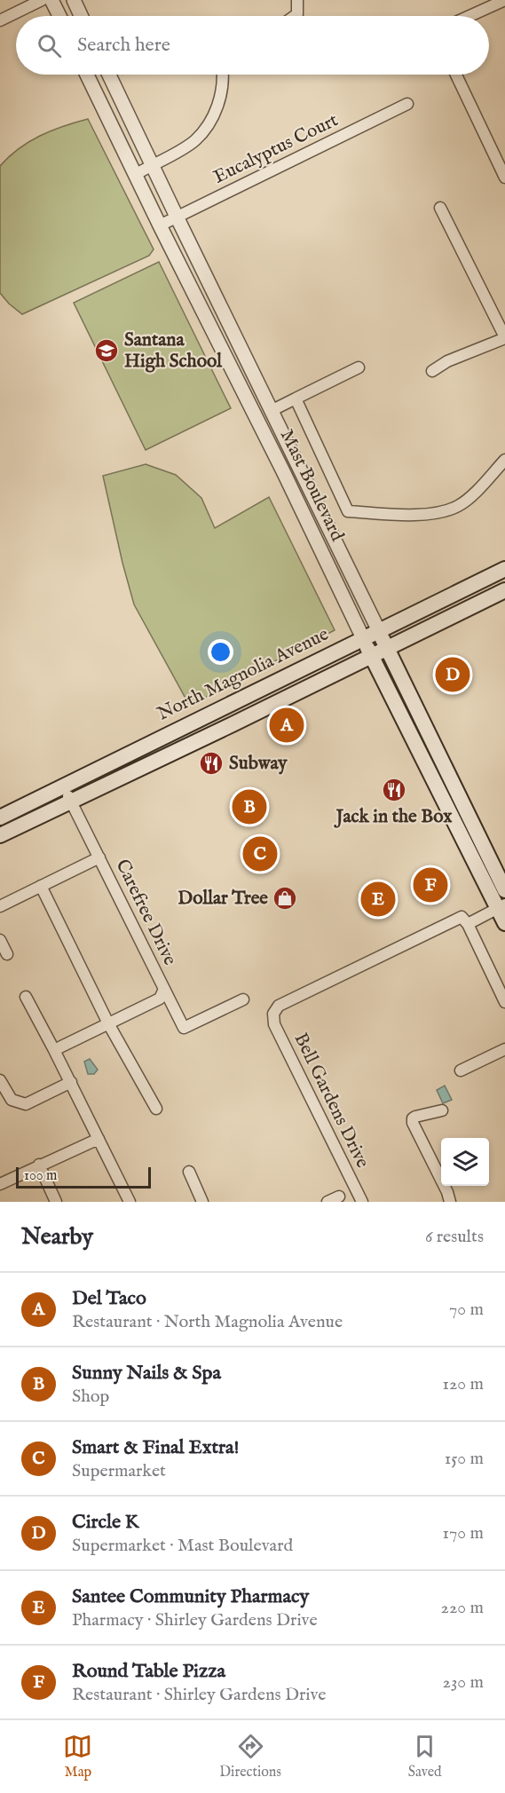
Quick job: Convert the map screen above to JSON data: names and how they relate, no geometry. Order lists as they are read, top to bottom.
{
  "streets": {
    "main road": ["Mast Boulevard", "North Magnolia Avenue"],
    "street": ["Eucalyptus Court", "Carefree Drive", "Bell Gardens Drive"]
  },
  "crossings": [
    ["Eucalyptus Court", "Mast Boulevard"],
    ["Mast Boulevard", "North Magnolia Avenue"],
    ["North Magnolia Avenue", "Carefree Drive"]
  ],
  "places": {
    "school or university": ["Santana High School"],
    "restaurant": ["Subway", "Jack in the Box"],
    "shop": ["Dollar Tree"]
  },
  "scale_bar": "100 m",
  "page": {
    "search": "Search here",
    "pins": [
      "D",
      "A",
      "B",
      "C",
      "F",
      "E"
    ],
    "scale": "100 m",
    "heading": ["Nearby", "6 results"],
    "list": [
      {
        "mark": "A",
        "name": "Del Taco",
        "note": "Restaurant · North Magnolia Avenue",
        "value": "70 m"
      },
      {
        "mark": "B",
        "name": "Sunny Nails & Spa",
        "note": "Shop",
        "value": "120 m"
      },
      {
        "mark": "C",
        "name": "Smart & Final Extra!",
        "note": "Supermarket",
        "value": "150 m"
      },
      {
        "mark": "D",
        "name": "Circle K",
        "note": "Supermarket · Mast Boulevard",
        "value": "170 m"
      },
      {
        "mark": "E",
        "name": "Santee Community Pharmacy",
        "note": "Pharmacy · Shirley Gardens Drive",
        "value": "220 m"
      },
      {
        "mark": "F",
        "name": "Round Table Pizza",
        "note": "Restaurant · Shirley Gardens Drive",
        "value": "230 m"
      }
    ],
    "nav": ["Map", "Directions", "Saved"]
  }
}
